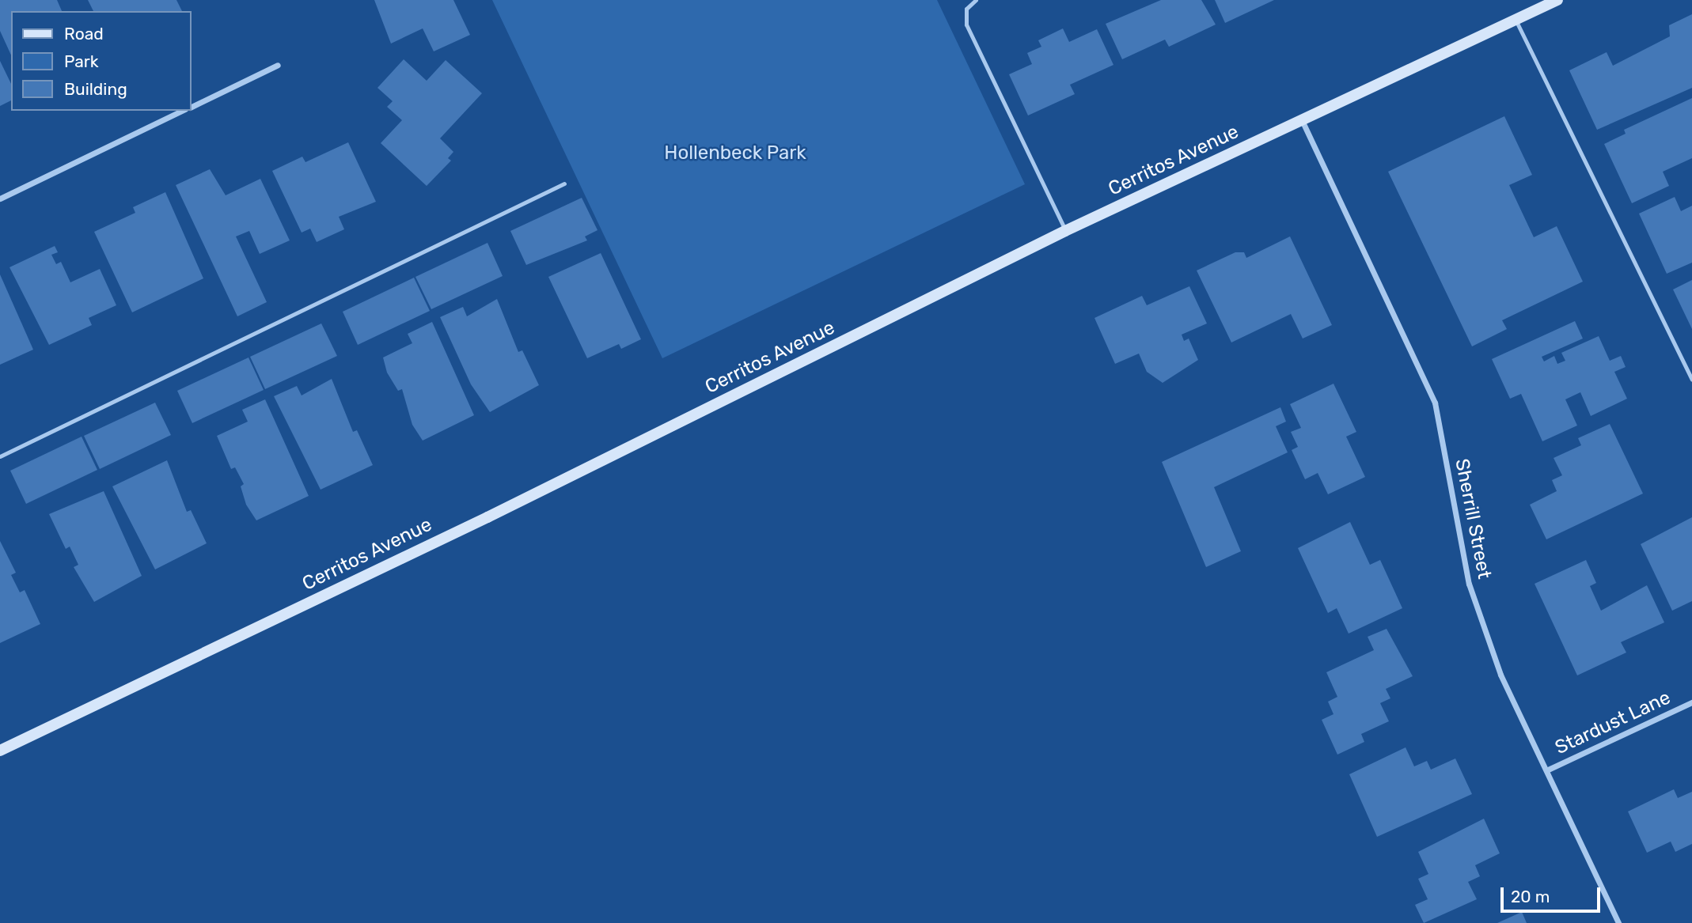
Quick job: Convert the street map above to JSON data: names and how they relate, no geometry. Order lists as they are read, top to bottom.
{
  "streets": {
    "street": ["Cerritos Avenue", "Sherrill Street", "Stardust Lane"]
  },
  "crossings": [
    ["Cerritos Avenue", "Sherrill Street"],
    ["Sherrill Street", "Stardust Lane"]
  ],
  "parks": ["Hollenbeck Park"],
  "legend": ["Road", "Park", "Building"],
  "scale_bar": "20 m"
}
